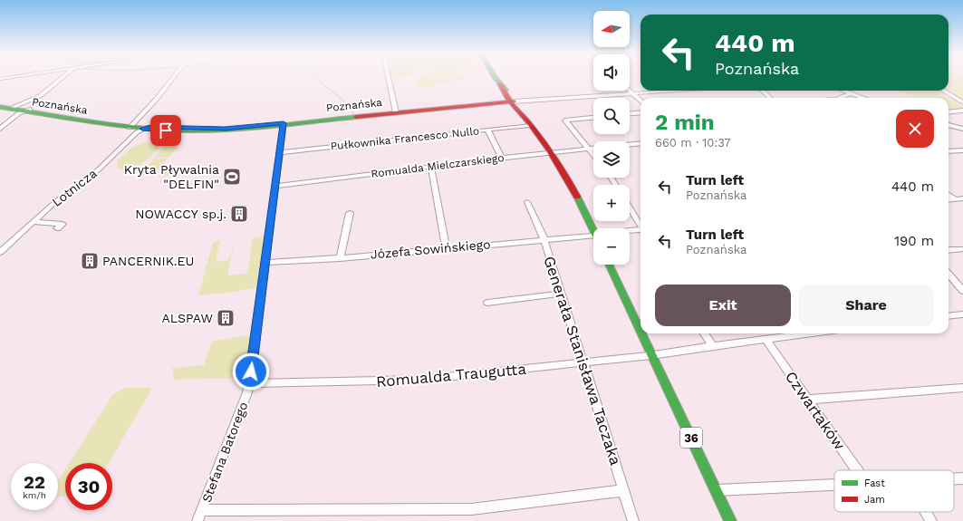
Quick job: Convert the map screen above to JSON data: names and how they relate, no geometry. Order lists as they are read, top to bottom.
{
  "streets": {
    "main road": ["Poznańska", "36"],
    "street": [
      "Pułkownika Francesco Nullo",
      "Romualda Mielczarskiego",
      "Lotnicza",
      "Józefa Sowińskiego",
      "Generała Stanisława Taczaka",
      "Romualda Traugutta",
      "Czwartaków",
      "Stefana Batorego"
    ]
  },
  "crossings": [
    ["Poznańska", "Lotnicza"],
    ["Poznańska", "Stefana Batorego"],
    ["Pułkownika Francesco Nullo", "Stefana Batorego"],
    ["Romualda Mielczarskiego", "Stefana Batorego"],
    ["Józefa Sowińskiego", "Generała Stanisława Taczaka"],
    ["Józefa Sowińskiego", "Stefana Batorego"],
    ["Generała Stanisława Taczaka", "Romualda Traugutta"],
    ["Romualda Traugutta", "Czwartaków"],
    ["Romualda Traugutta", "36"],
    ["Romualda Traugutta", "Stefana Batorego"]
  ],
  "places": {
    "sports": ["Kryta Pływalnia \"DELFIN\""],
    "building": ["NOWACCY sp.j.", "PANCERNIK.EU", "ALSPAW"]
  },
  "legend": ["Fast", "Jam"],
  "north": "left",
  "page": {
    "map_buttons": ["+", "−"],
    "turn": ["440 m", "Poznańska"],
    "heading": ["2 min", "660 m · 10:37"],
    "list": [
      {
        "name": "Turn left",
        "note": "Poznańska",
        "value": "440 m"
      },
      {
        "name": "Turn left",
        "note": "Poznańska",
        "value": "190 m"
      }
    ],
    "buttons": ["Exit", "Share"],
    "speed": "22 km/h",
    "limit": "30"
  }
}
